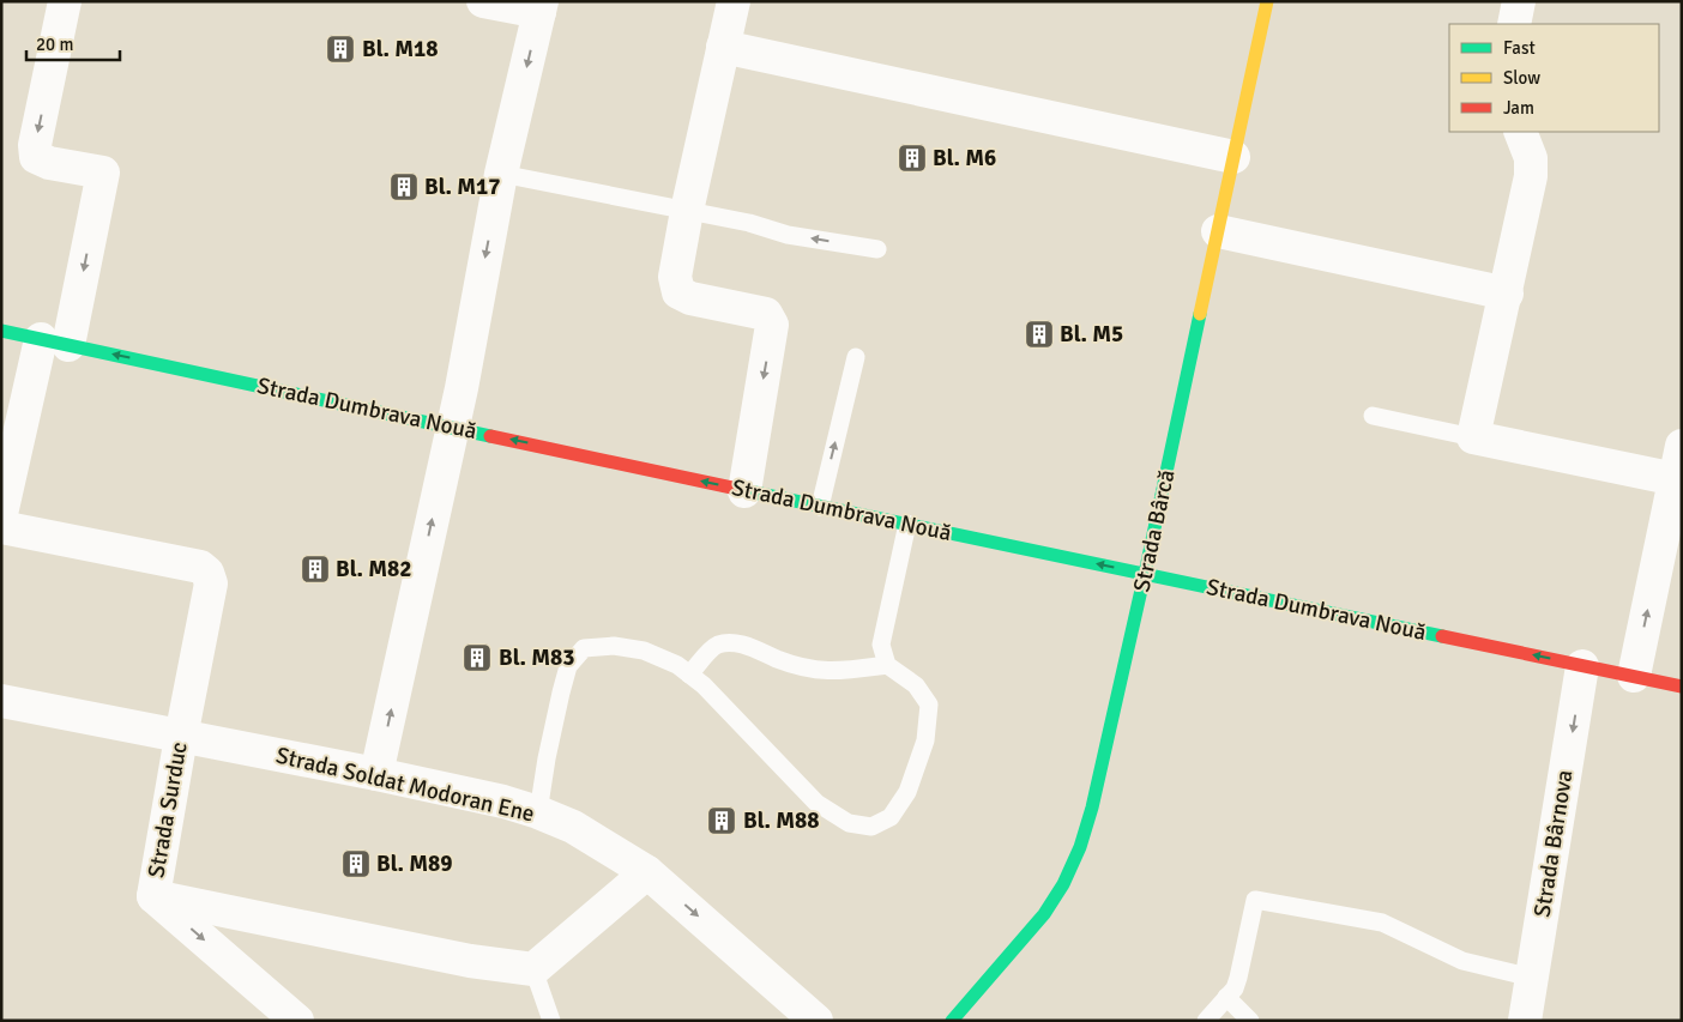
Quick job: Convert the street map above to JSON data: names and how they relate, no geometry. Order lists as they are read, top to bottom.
{
  "streets": {
    "street": [
      "Strada Dumbrava Nouă",
      "Strada Bârcă",
      "Strada Soldat Modoran Ene",
      "Strada Surduc",
      "Strada Bârnova"
    ]
  },
  "crossings": [
    ["Strada Dumbrava Nouă", "Strada Bârcă"],
    ["Strada Dumbrava Nouă", "Strada Bârnova"],
    ["Strada Soldat Modoran Ene", "Strada Surduc"]
  ],
  "one_way": ["Strada Dumbrava Nouă", "Strada Bârnova"],
  "places": {
    "building": [
      "Bl. M18",
      "Bl. M6",
      "Bl. M17",
      "Bl. M5",
      "Bl. M82",
      "Bl. M83",
      "Bl. M88",
      "Bl. M89"
    ]
  },
  "legend": ["Fast", "Slow", "Jam"],
  "scale_bar": "20 m"
}
